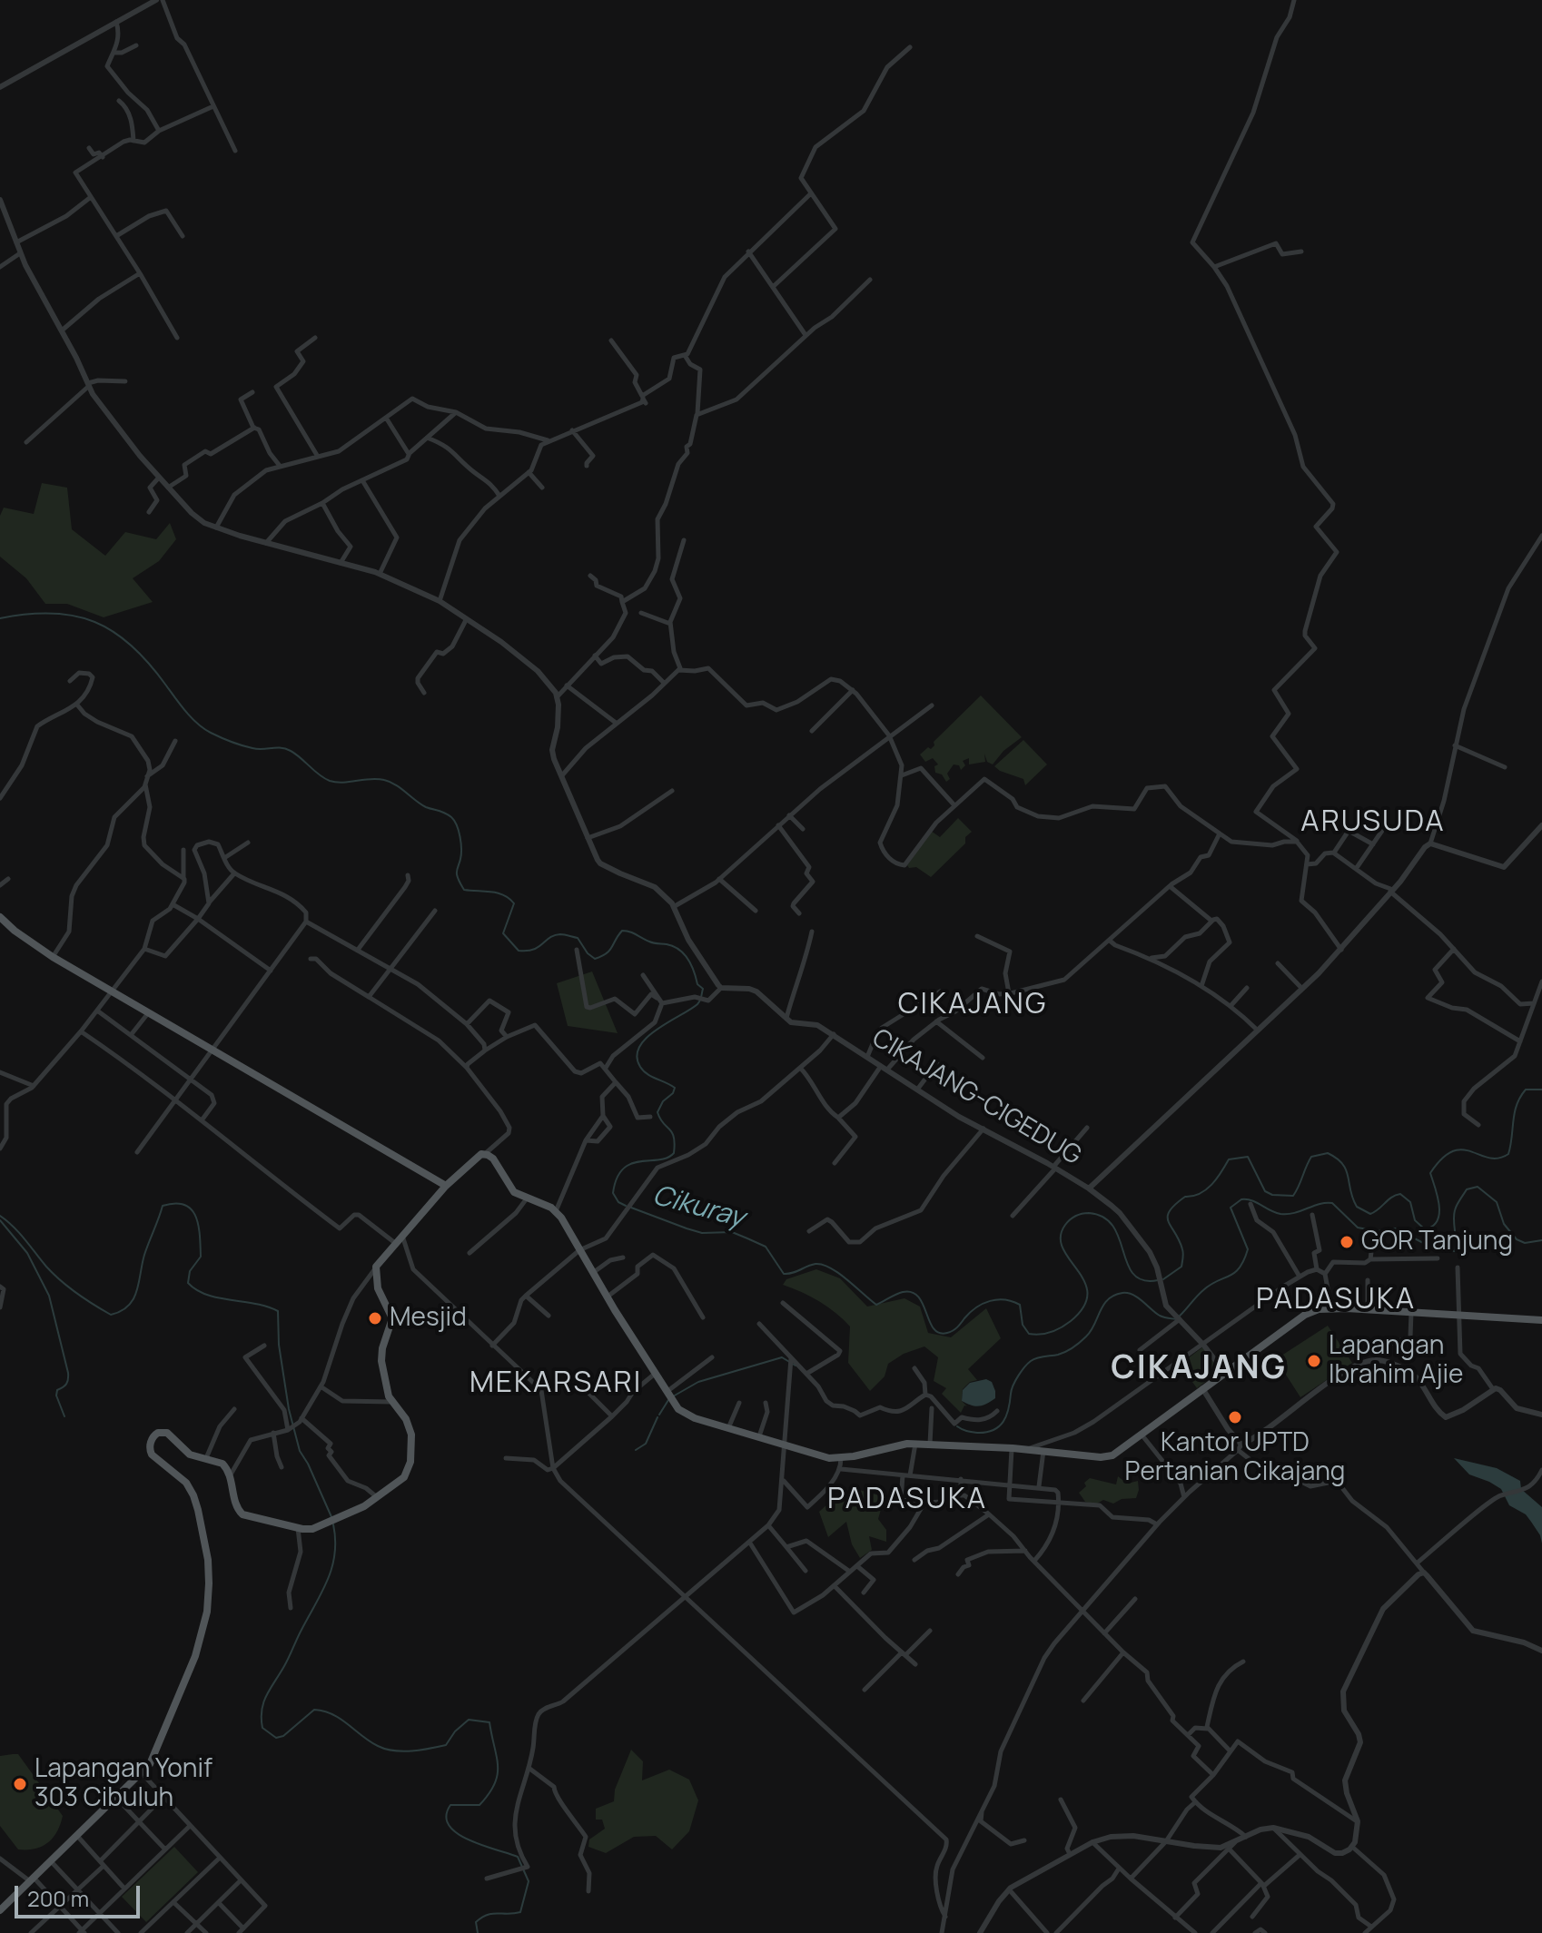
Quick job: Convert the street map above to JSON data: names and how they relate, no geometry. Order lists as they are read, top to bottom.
{
  "streets": {
    "street": ["CIKAJANG-CIGEDUG"]
  },
  "districts": [
    "ARUSUDA",
    "CIKAJANG",
    "PADASUKA",
    "CIKAJANG",
    "MEKARSARI",
    "PADASUKA"
  ],
  "water": ["Cikuray"],
  "places": [
    "GOR Tanjung",
    "Mesjid",
    "Lapangan Ibrahim Ajie",
    "Kantor UPTD Pertanian Cikajang",
    "Lapangan Yonif 303 Cibuluh"
  ],
  "scale_bar": "200 m"
}
